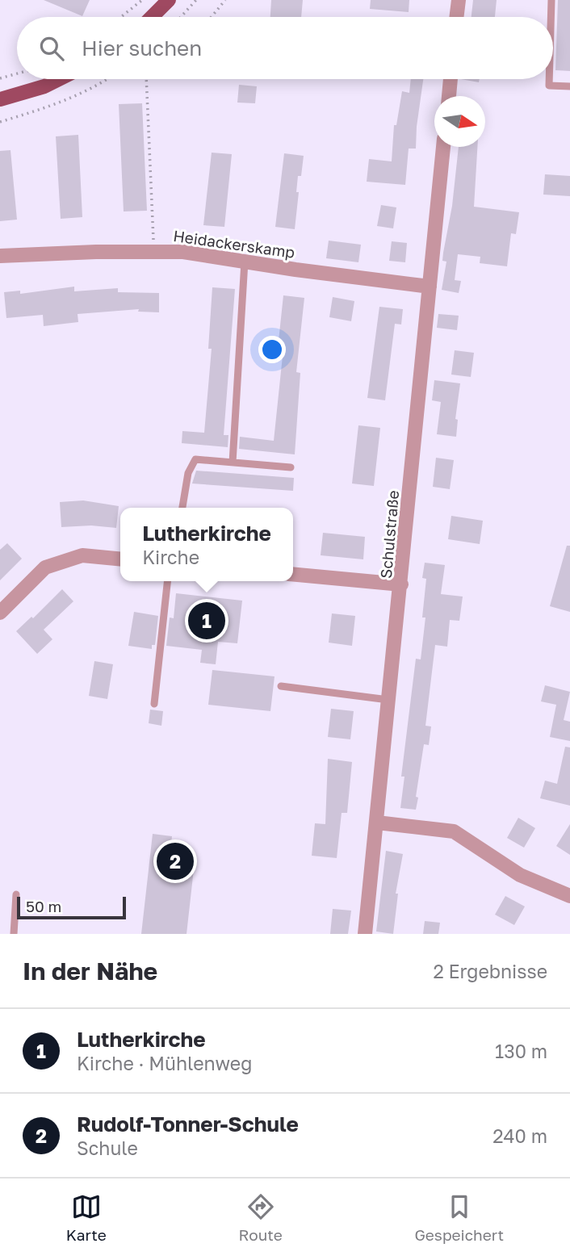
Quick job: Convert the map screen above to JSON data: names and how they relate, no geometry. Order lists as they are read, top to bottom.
{
  "streets": {
    "street": ["Heidackerskamp", "Schulstraße"]
  },
  "crossings": [
    ["Heidackerskamp", "Schulstraße"]
  ],
  "scale_bar": "50 m",
  "north": "right",
  "page": {
    "search": "Hier suchen",
    "popup": ["Lutherkirche", "Kirche"],
    "pins": ["1", "2"],
    "scale": "50 m",
    "heading": ["In der Nähe", "2 Ergebnisse"],
    "list": [
      {
        "mark": "1",
        "name": "Lutherkirche",
        "note": "Kirche · Mühlenweg",
        "value": "130 m"
      },
      {
        "mark": "2",
        "name": "Rudolf-Tonner-Schule",
        "note": "Schule",
        "value": "240 m"
      }
    ],
    "nav": ["Karte", "Route", "Gespeichert"]
  }
}
